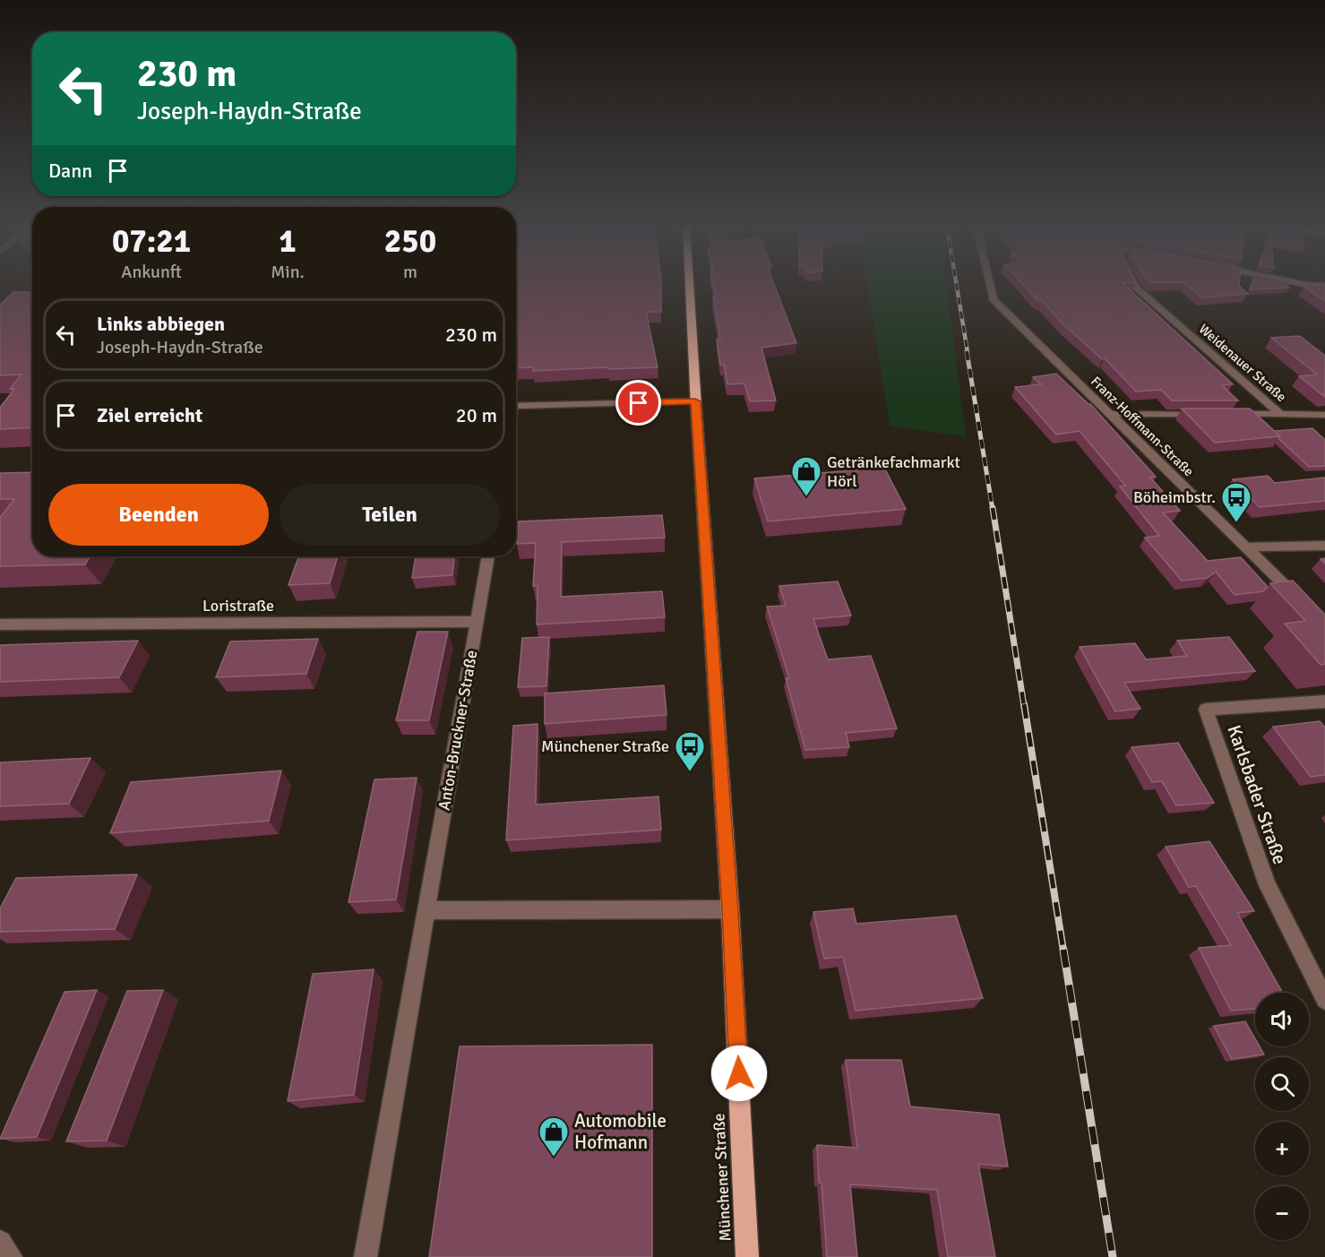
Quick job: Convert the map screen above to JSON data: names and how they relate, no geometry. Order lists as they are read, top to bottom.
{
  "streets": {
    "main road": ["Münchener Straße"],
    "street": [
      "Weidenauer Straße",
      "Franz-Hoffmann-Straße",
      "Loristraße",
      "Anton-Bruckner-Straße",
      "Karlsbader Straße"
    ]
  },
  "crossings": [
    ["Loristraße", "Anton-Bruckner-Straße"]
  ],
  "places": {
    "shop": ["Getränkefachmarkt Hörl", "Automobile Hofmann"],
    "bus stop": ["Böheimbstr.", "Münchener Straße"]
  },
  "page": {
    "turn": ["230 m", "Joseph-Haydn-Straße"],
    "then": "Dann",
    "eta": [
      "07:21",
      "Ankunft",
      "1",
      "Min.",
      "250",
      "m"
    ],
    "list": [
      {
        "name": "Links abbiegen",
        "note": "Joseph-Haydn-Straße",
        "value": "230 m"
      },
      {
        "name": "Ziel erreicht",
        "value": "20 m"
      }
    ],
    "buttons": ["Beenden", "Teilen"],
    "map_buttons": ["+", "−"]
  }
}
